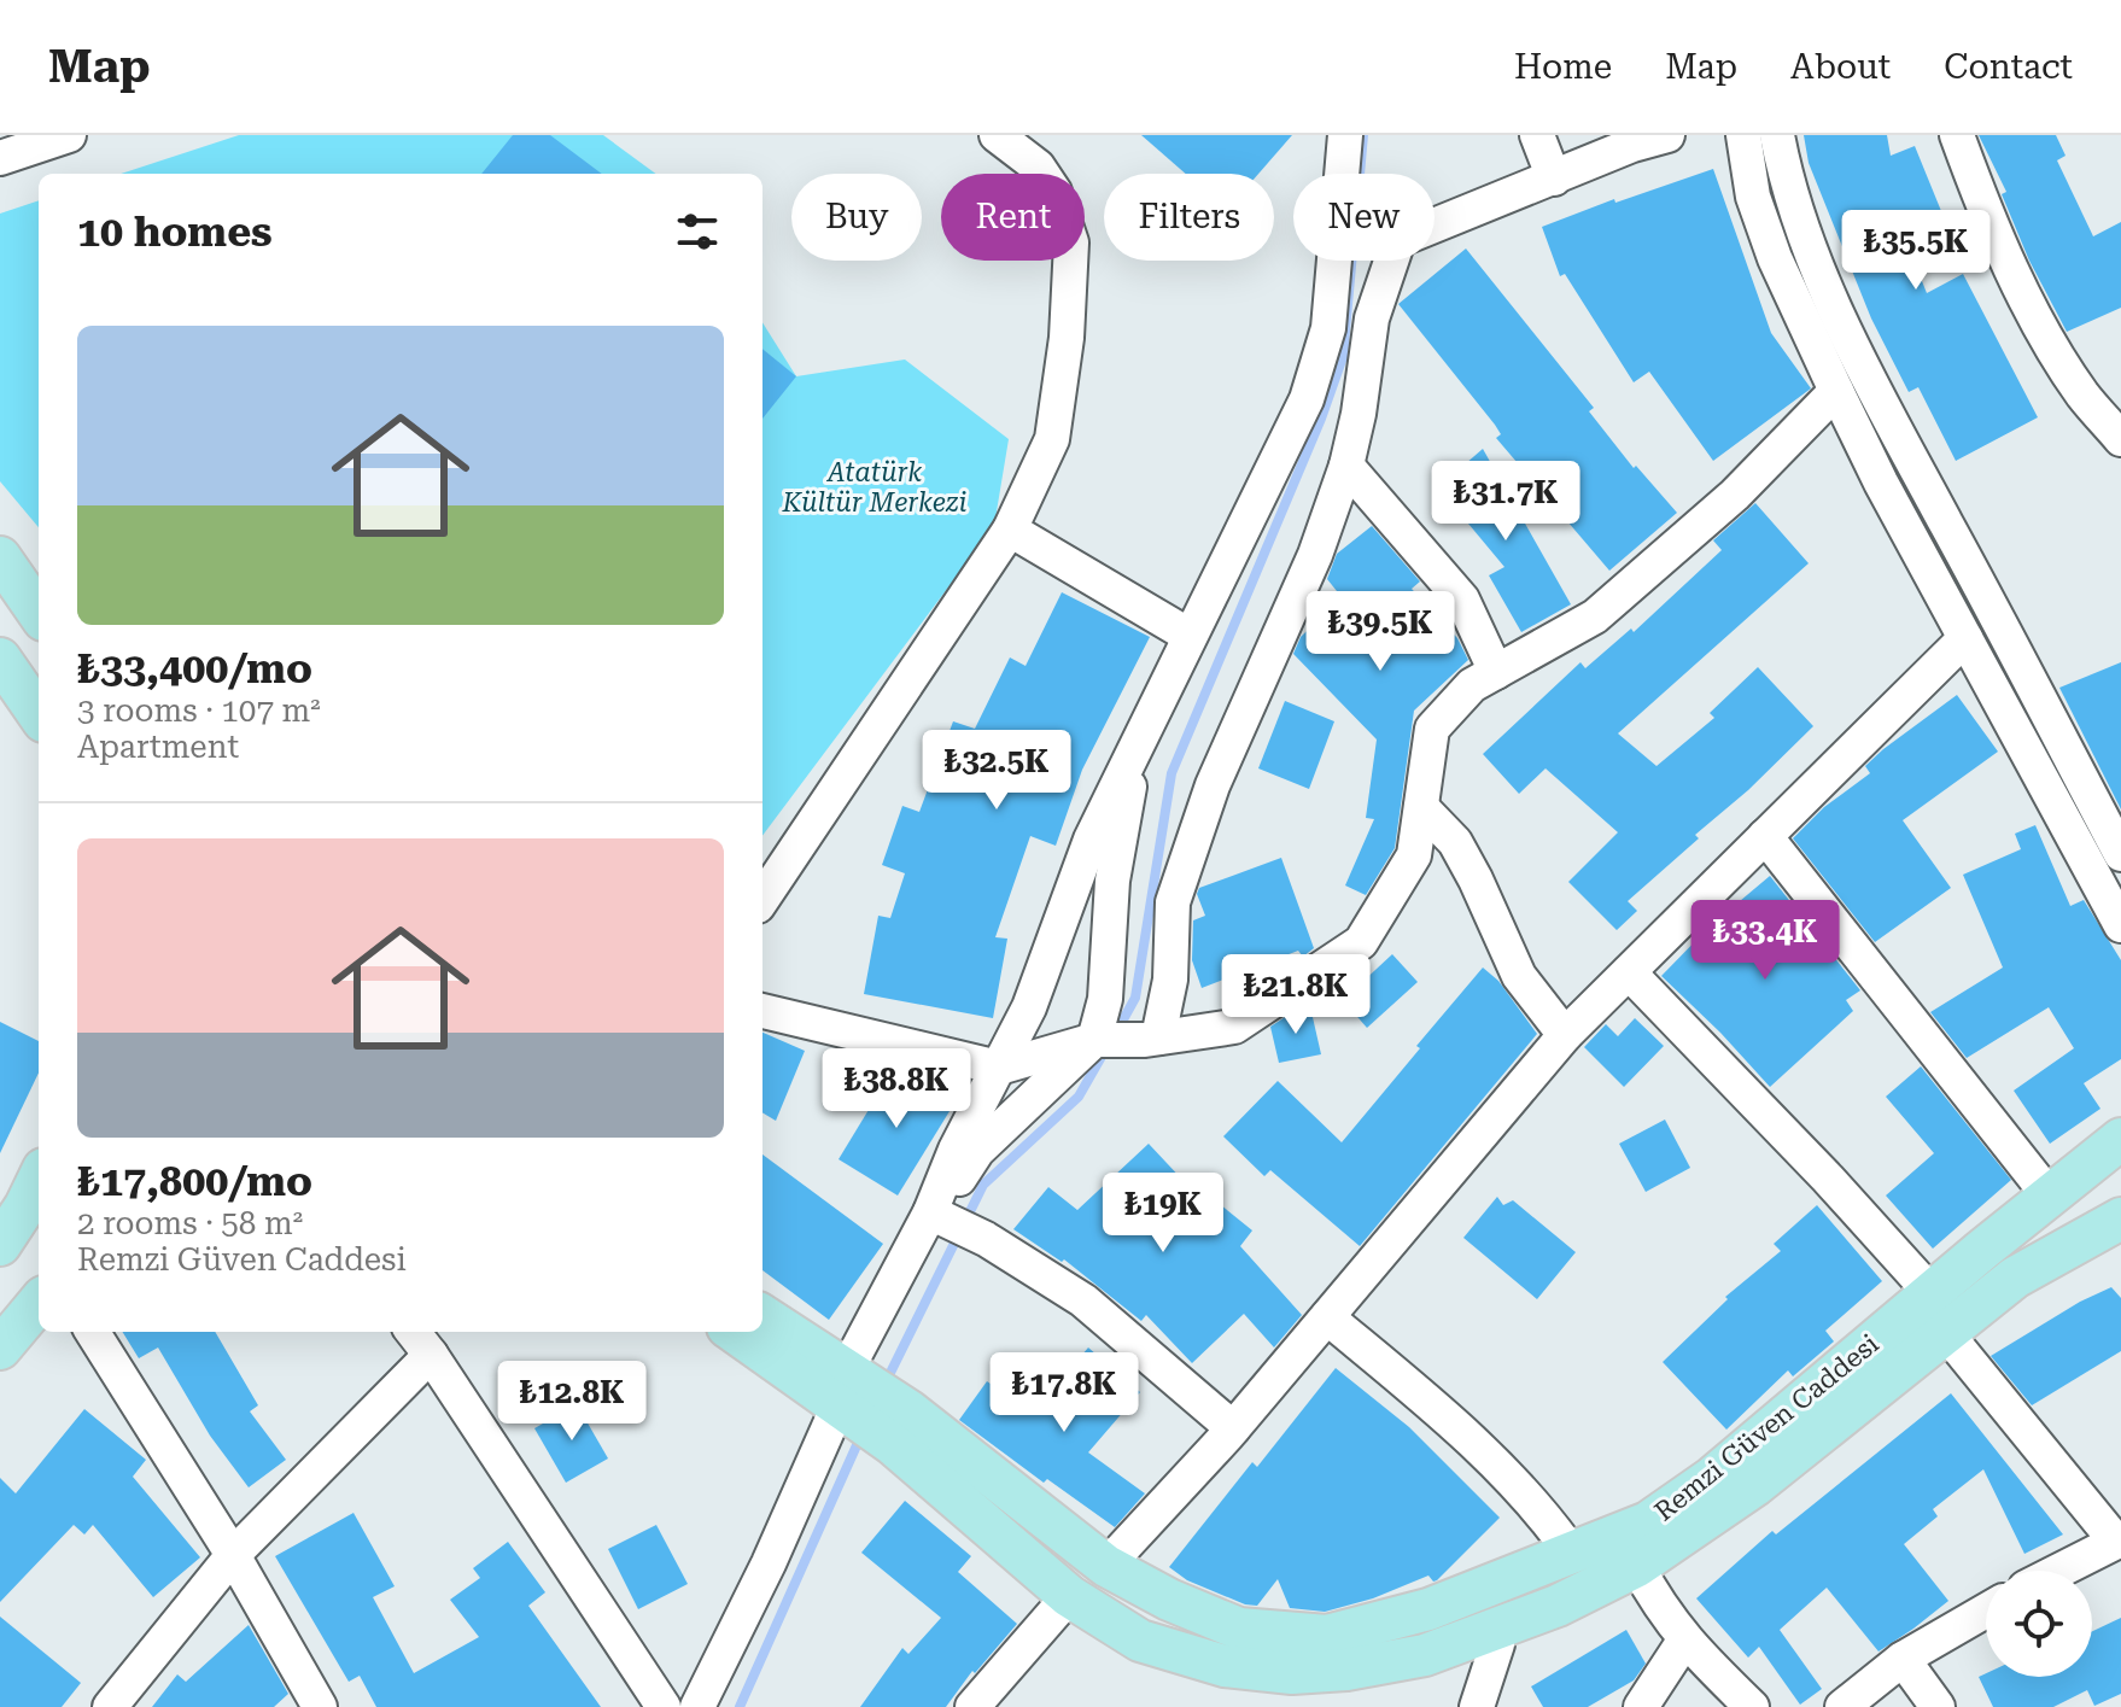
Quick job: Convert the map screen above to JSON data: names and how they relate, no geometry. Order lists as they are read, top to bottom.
{
  "streets": {
    "main road": ["Remzi Güven Caddesi"]
  },
  "parks": ["Atatürk Kültür Merkezi"],
  "page": {
    "header": "Map",
    "nav": [
      "Home",
      "Map",
      "About",
      "Contact"
    ],
    "chip": [
      "Buy",
      "Rent",
      "Filters",
      "New"
    ],
    "heading": "10 homes",
    "price": [
      "₺35.5K",
      "₺31.7K",
      "₺39.5K",
      "₺32.5K",
      "₺33.4K",
      "₺21.8K",
      "₺38.8K",
      "₺19K",
      "₺17.8K",
      "₺12.8K"
    ],
    "list": [
      {
        "name": "₺33,400/mo",
        "note": "3 rooms · 107 m² · Apartment"
      },
      {
        "name": "₺17,800/mo",
        "note": "2 rooms · 58 m² · Remzi Güven Caddesi"
      }
    ]
  }
}
